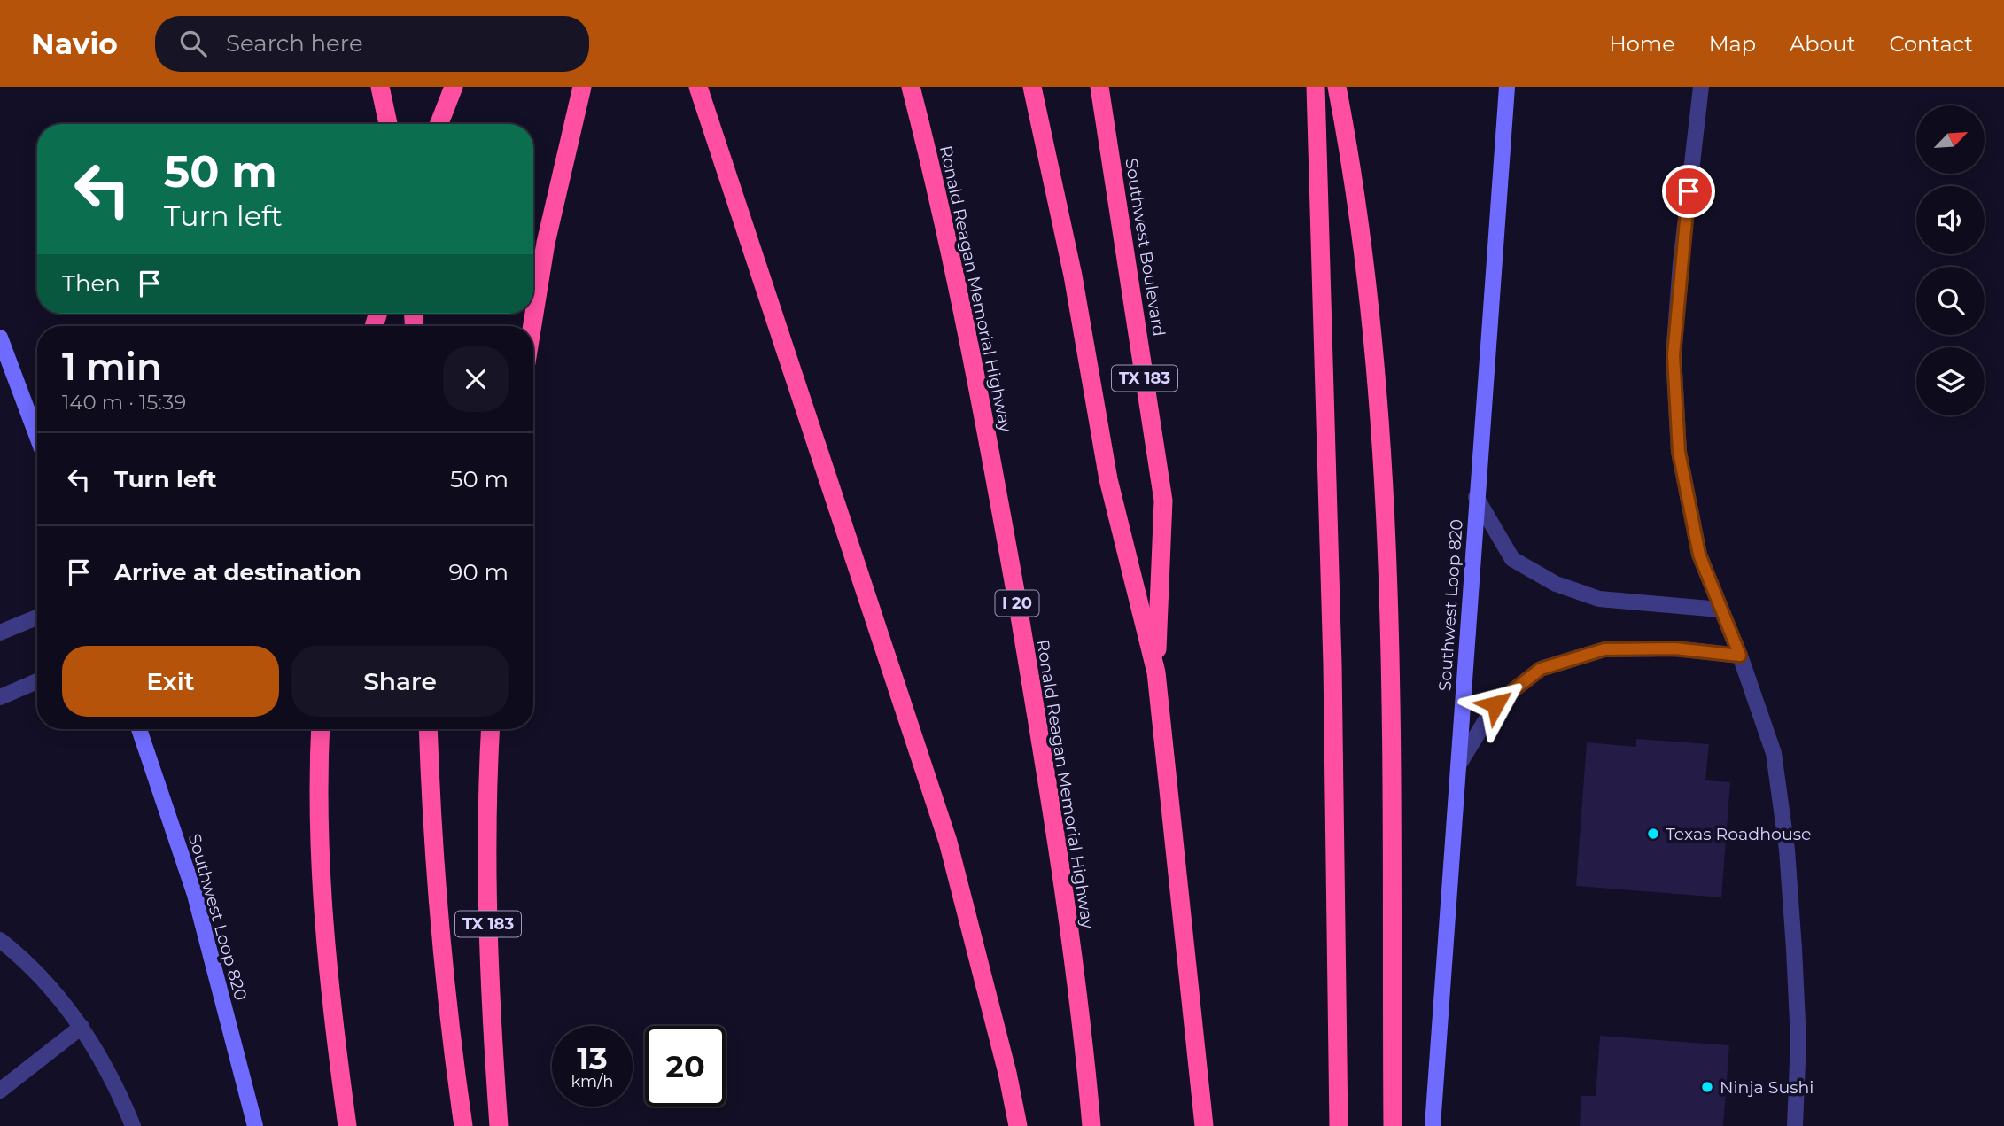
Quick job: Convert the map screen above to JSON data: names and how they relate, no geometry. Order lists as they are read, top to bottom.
{
  "streets": {
    "highway": [
      "Southwest Boulevard",
      "Ronald Reagan Memorial Highway",
      "TX 183",
      "I 20"
    ],
    "main road": ["Southwest Loop 820"]
  },
  "places": ["Texas Roadhouse", "Ninja Sushi"],
  "north": "top right",
  "page": {
    "header": "Navio",
    "search": "Search here",
    "nav": [
      "Home",
      "Map",
      "About",
      "Contact"
    ],
    "turn": ["50 m", "Turn left"],
    "then": "Then",
    "heading": ["1 min", "140 m · 15:39"],
    "list": [
      {
        "name": "Turn left",
        "value": "50 m"
      },
      {
        "name": "Arrive at destination",
        "value": "90 m"
      }
    ],
    "buttons": ["Exit", "Share"],
    "speed": "13 km/h",
    "limit": "20"
  }
}
